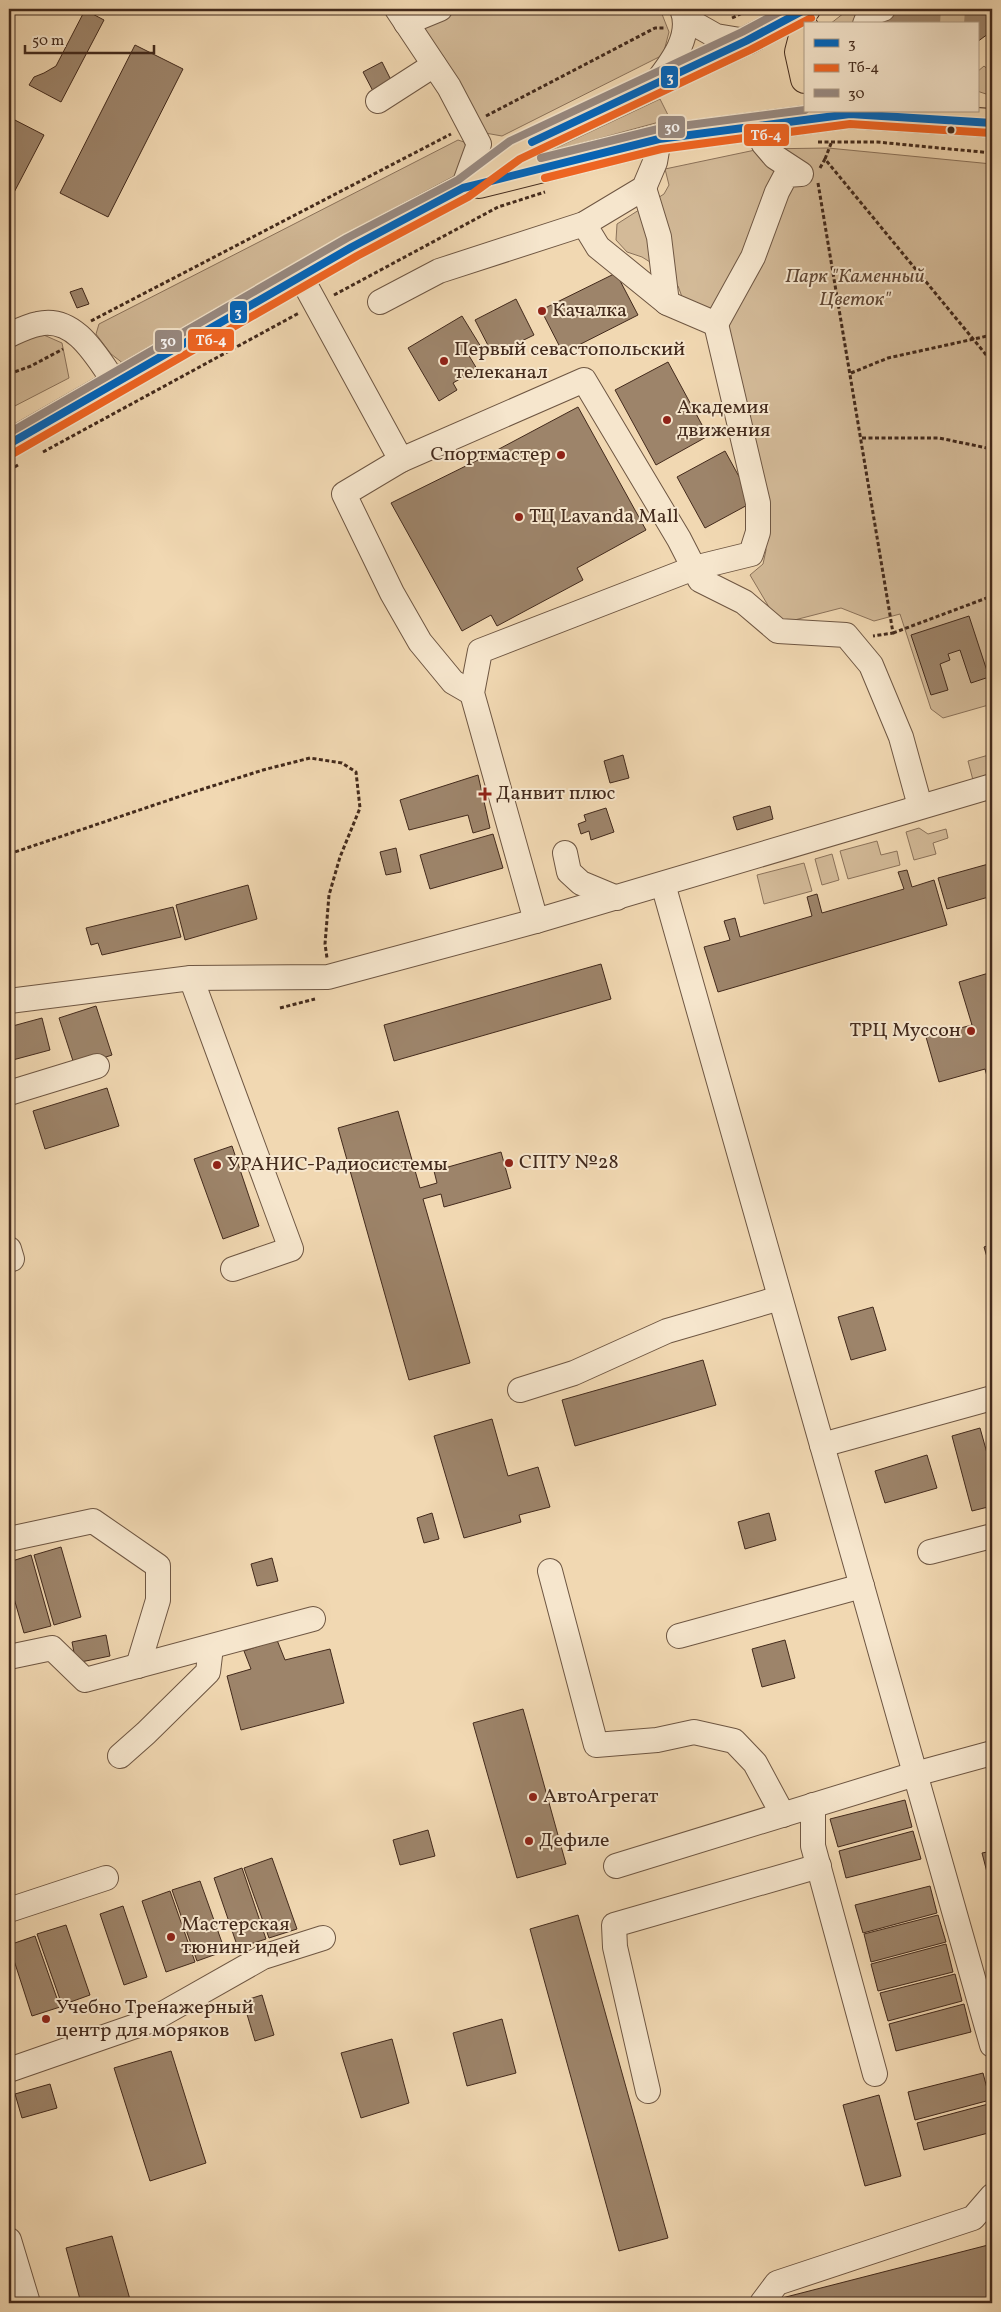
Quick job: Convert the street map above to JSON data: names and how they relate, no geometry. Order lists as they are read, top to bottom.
{
  "parks": ["Парк \"Каменный Цветок\""],
  "places": {
    "other": [
      "Качалка",
      "Первый севастопольский телеканал",
      "Академия движения",
      "Спортмастер",
      "ТЦ Lavanda Mall",
      "ТРЦ Муссон",
      "СПТУ №28",
      "УРАНИС-Радиосистемы",
      "АвтоАгрегат",
      "Дефиле",
      "Мастерская тюнинг идей",
      "Учебно Тренажерный центр для моряков"
    ],
    "health": ["Данвит плюс"]
  },
  "lines": ["transit line 3", "transit line 30", "transit line Тб-4"],
  "legend": ["3", "Тб-4", "30"],
  "scale_bar": "50 m"
}
